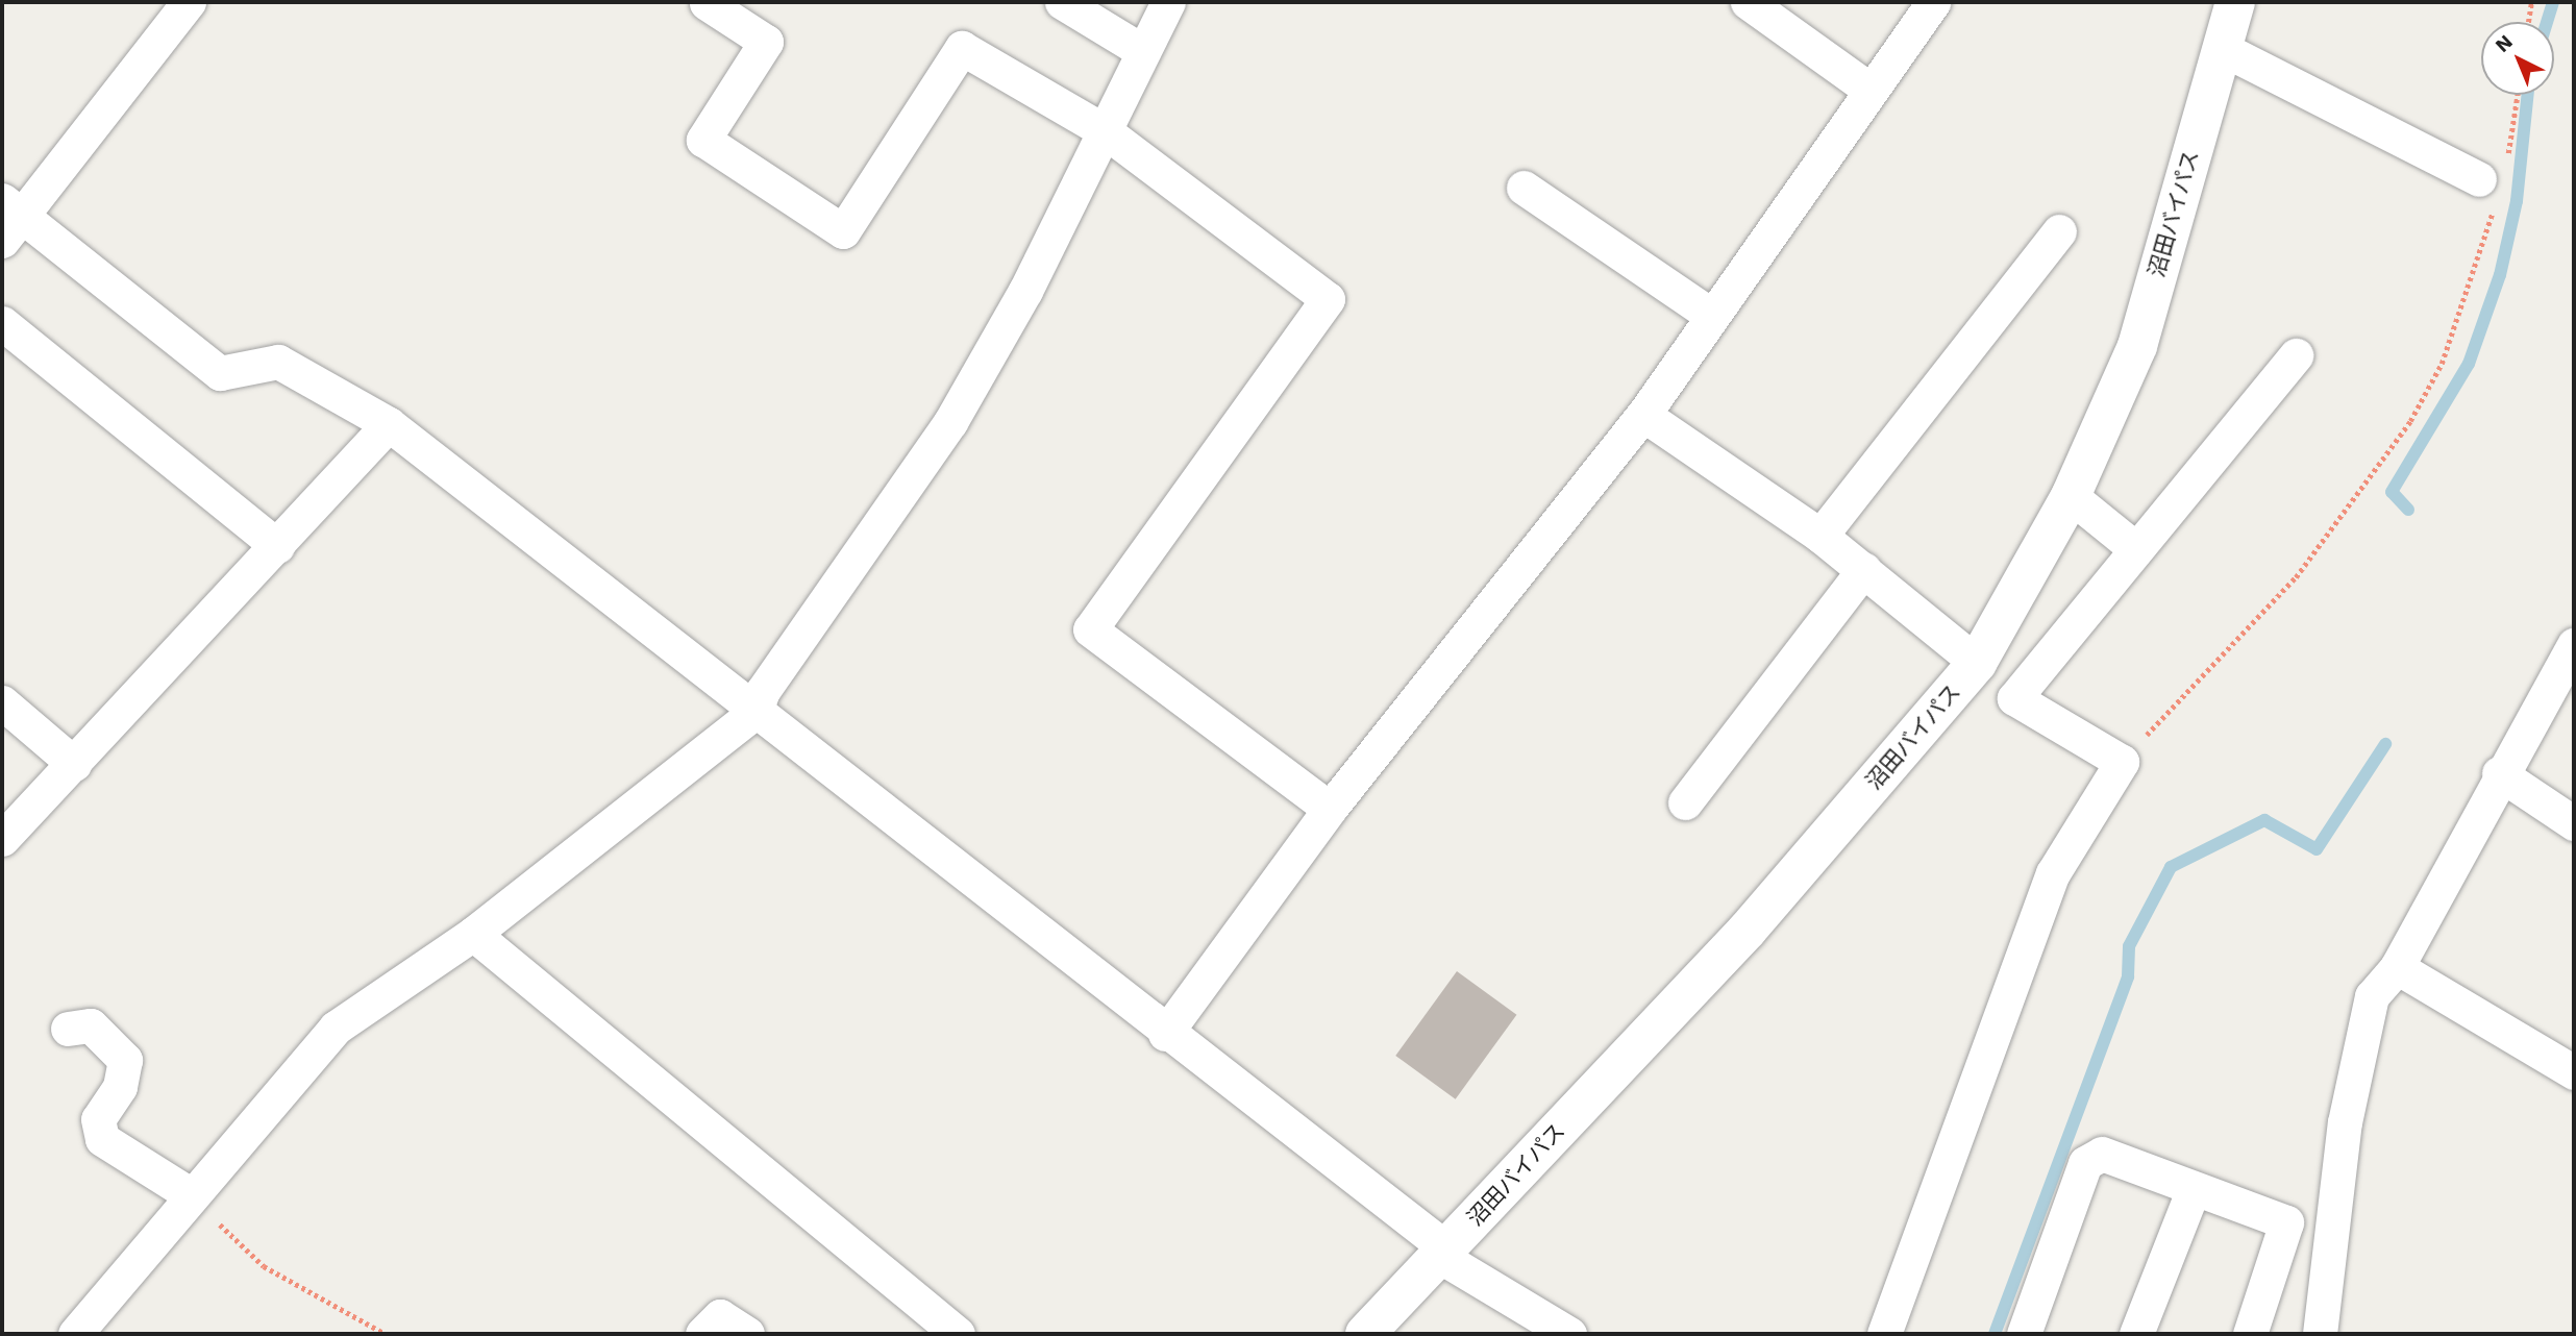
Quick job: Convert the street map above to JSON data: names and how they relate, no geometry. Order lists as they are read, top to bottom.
{
  "streets": {
    "street": ["沼田バイパス"]
  },
  "north": "top left"
}
